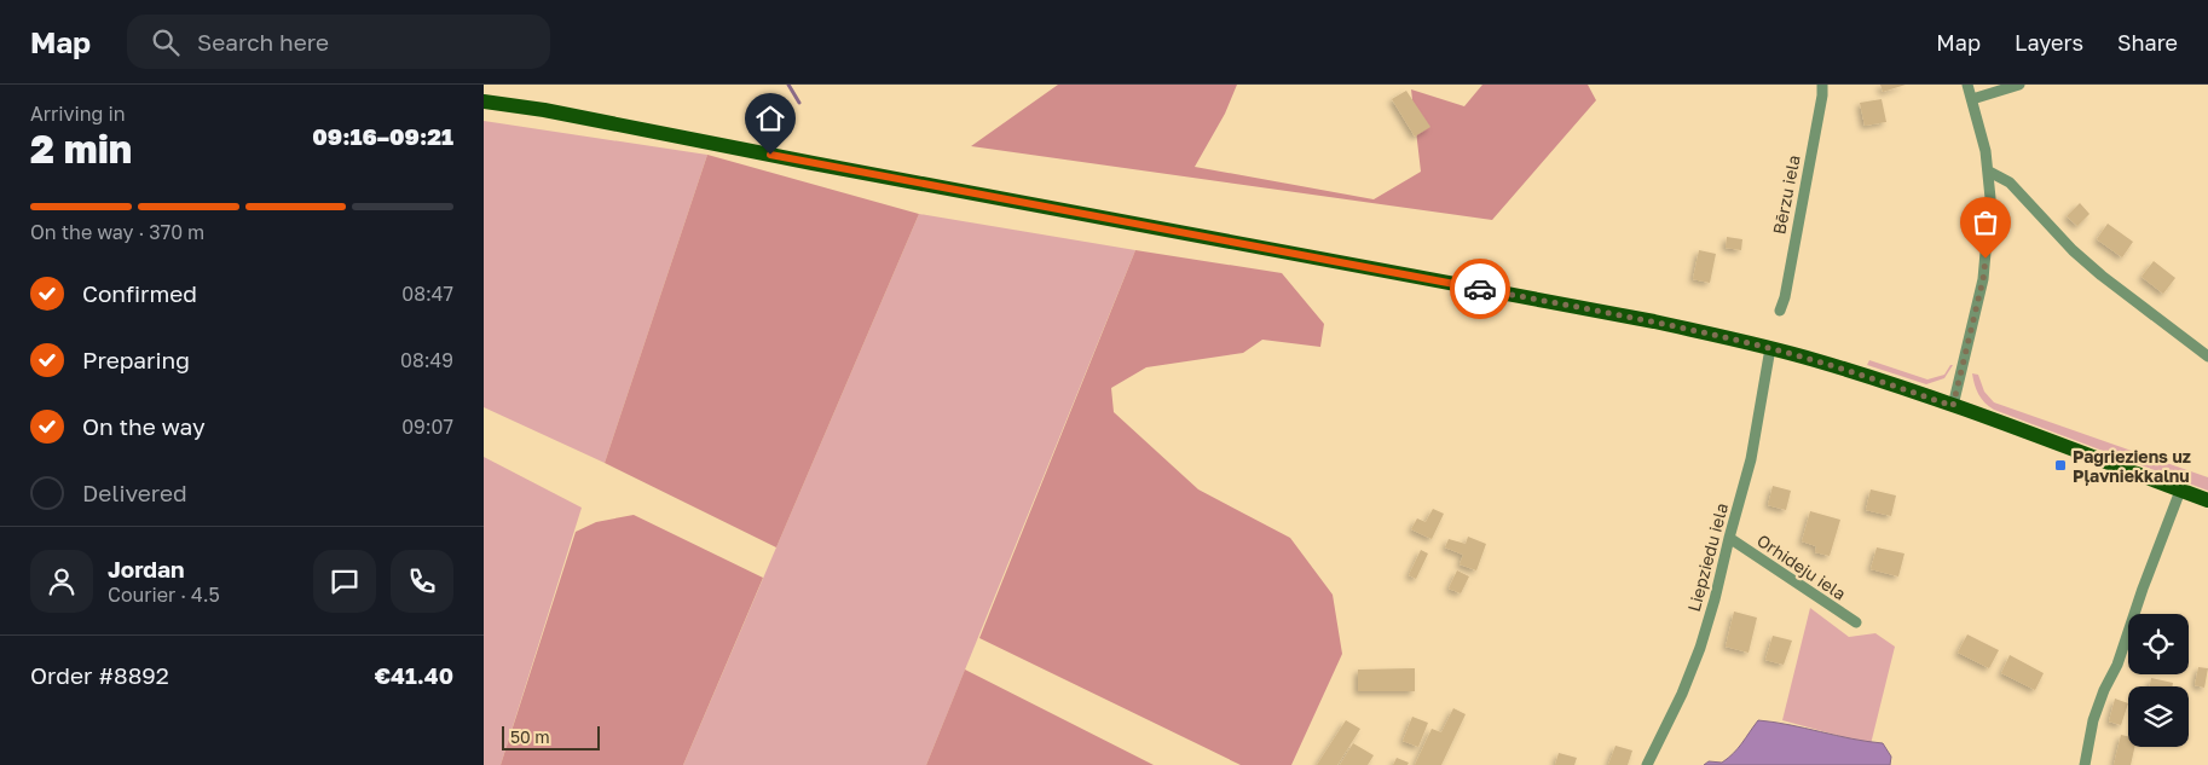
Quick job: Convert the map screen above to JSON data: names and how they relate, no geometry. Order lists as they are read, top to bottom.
{
  "streets": {
    "street": ["Bērzu iela", "Liepziedu iela", "Orhideju iela"]
  },
  "crossings": [
    ["Liepziedu iela", "Orhideju iela"]
  ],
  "places": {
    "transit": ["Pagrieziens uz Pļavniekkalnu"]
  },
  "scale_bar": "50 m",
  "page": {
    "header": "Map",
    "search": "Search here",
    "nav": ["Map", "Layers", "Share"],
    "heading": ["2 min", "Arriving in", "09:16–09:21"],
    "panel": [
      "Jordan",
      "Courier · 4.5",
      "Order #8892",
      "€41.40"
    ],
    "bar": "On the way · 370 m",
    "list": [
      ["Confirmed", "08:47"],
      ["Preparing", "08:49"],
      ["On the way", "09:07"],
      "Delivered"
    ],
    "scale": "50 m"
  }
}
